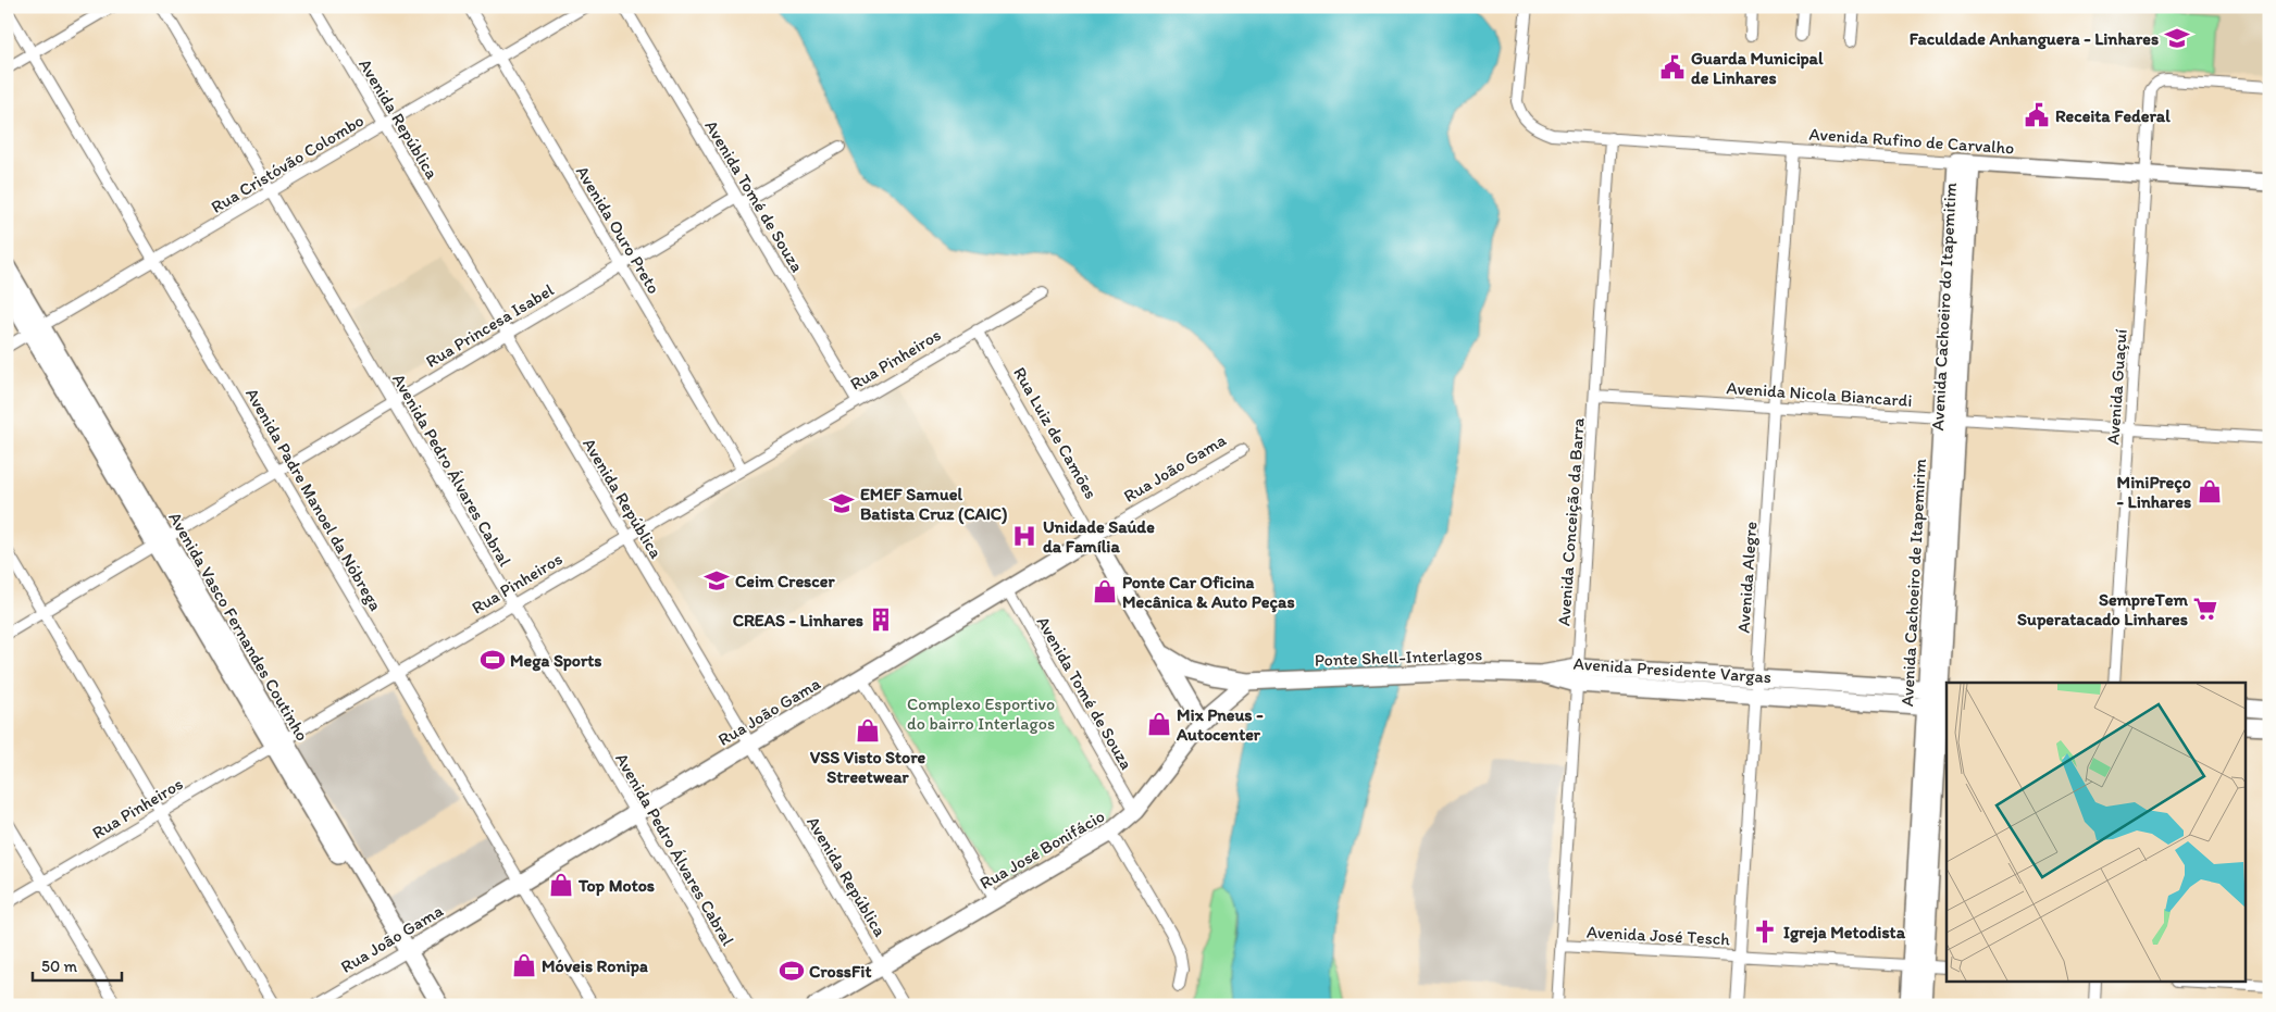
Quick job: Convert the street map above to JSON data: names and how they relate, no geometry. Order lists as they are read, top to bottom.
{
  "streets": {
    "main road": [
      "Avenida Rufino de Carvalho",
      "Avenida Cachoeiro do Itapemitim",
      "Rua Luiz de Camões",
      "Rua João Gama",
      "Avenida Cachoeiro de Itapemirim",
      "Avenida Vasco Fernandes Coutinho",
      "Ponte Shell-Interlagos",
      "Avenida Presidente Vargas",
      "Rua José Bonifácio"
    ],
    "street": [
      "Avenida República",
      "Rua Cristóvão Colombo",
      "Avenida Tomé de Souza",
      "Avenida Ouro Preto",
      "Rua Princesa Isabel",
      "Rua Pinheiros",
      "Avenida Guaçuí",
      "Avenida Nicola Biancardi",
      "Avenida Pedro Álvares Cabral",
      "Avenida Padre Manoel da Nóbrega",
      "Avenida Conceição da Barra",
      "Avenida Alegre",
      "Avenida José Tesch"
    ]
  },
  "crossings": [
    ["Avenida República", "Rua Cristóvão Colombo"],
    ["Avenida República", "Rua Princesa Isabel"],
    ["Avenida República", "Rua Pinheiros"],
    ["Avenida República", "Rua João Gama"],
    ["Avenida República", "Rua José Bonifácio"],
    ["Avenida Rufino de Carvalho", "Avenida Cachoeiro do Itapemitim"],
    ["Avenida Rufino de Carvalho", "Avenida Guaçuí"],
    ["Avenida Rufino de Carvalho", "Avenida Conceição da Barra"],
    ["Avenida Rufino de Carvalho", "Avenida Alegre"],
    ["Rua Cristóvão Colombo", "Avenida Ouro Preto"],
    ["Rua Cristóvão Colombo", "Avenida Pedro Álvares Cabral"],
    ["Rua Cristóvão Colombo", "Avenida Padre Manoel da Nóbrega"],
    ["Rua Cristóvão Colombo", "Avenida Vasco Fernandes Coutinho"],
    ["Avenida Tomé de Souza", "Rua Princesa Isabel"],
    ["Avenida Tomé de Souza", "Rua Pinheiros"],
    ["Avenida Tomé de Souza", "Rua João Gama"],
    ["Avenida Tomé de Souza", "Rua José Bonifácio"],
    ["Avenida Ouro Preto", "Rua Princesa Isabel"],
    ["Avenida Ouro Preto", "Rua Pinheiros"],
    ["Avenida Cachoeiro do Itapemitim", "Avenida Nicola Biancardi"],
    ["Avenida Cachoeiro do Itapemitim", "Avenida Cachoeiro de Itapemirim"],
    ["Rua Princesa Isabel", "Avenida Pedro Álvares Cabral"],
    ["Rua Princesa Isabel", "Avenida Padre Manoel da Nóbrega"],
    ["Rua Princesa Isabel", "Avenida Vasco Fernandes Coutinho"],
    ["Rua Pinheiros", "Rua Luiz de Camões"],
    ["Rua Pinheiros", "Avenida Pedro Álvares Cabral"],
    ["Rua Pinheiros", "Avenida Padre Manoel da Nóbrega"],
    ["Rua Pinheiros", "Avenida Vasco Fernandes Coutinho"],
    ["Avenida Guaçuí", "Avenida Nicola Biancardi"],
    ["Avenida Nicola Biancardi", "Avenida Conceição da Barra"],
    ["Avenida Nicola Biancardi", "Avenida Alegre"],
    ["Avenida Nicola Biancardi", "Avenida Cachoeiro de Itapemirim"],
    ["Rua Luiz de Camões", "Rua João Gama"],
    ["Rua Luiz de Camões", "Ponte Shell-Interlagos"],
    ["Rua Luiz de Camões", "Rua José Bonifácio"],
    ["Rua João Gama", "Avenida Pedro Álvares Cabral"],
    ["Rua João Gama", "Avenida Padre Manoel da Nóbrega"],
    ["Rua João Gama", "Avenida Vasco Fernandes Coutinho"],
    ["Avenida Conceição da Barra", "Avenida Presidente Vargas"],
    ["Avenida Conceição da Barra", "Avenida José Tesch"],
    ["Avenida Alegre", "Avenida Presidente Vargas"],
    ["Avenida Alegre", "Avenida José Tesch"],
    ["Avenida Cachoeiro de Itapemirim", "Avenida Presidente Vargas"],
    ["Avenida Cachoeiro de Itapemirim", "Avenida José Tesch"],
    ["Ponte Shell-Interlagos", "Avenida Presidente Vargas"],
    ["Ponte Shell-Interlagos", "Rua José Bonifácio"]
  ],
  "parks": ["Complexo Esportivo do bairro Interlagos"],
  "places": {
    "school or university": ["Faculdade Anhanguera - Linhares", "EMEF Samuel Batista Cruz (CAIC)", "Ceim Crescer"],
    "public building": ["Guarda Municipal de Linhares", "Receita Federal"],
    "shop": [
      "MiniPreço - Linhares",
      "Ponte Car Oficina Mecânica & Auto Peças",
      "Mix Pneus - Autocenter",
      "VSS Visto Store Streetwear",
      "Top Motos",
      "Móveis Ronipa"
    ],
    "hospital": ["Unidade Saúde da Família"],
    "supermarket": ["SempreTem Superatacado Linhares"],
    "building": ["CREAS - Linhares"],
    "sports": ["Mega Sports", "CrossFit"],
    "church": ["Igreja Metodista"]
  },
  "scale_bar": "50 m"
}
